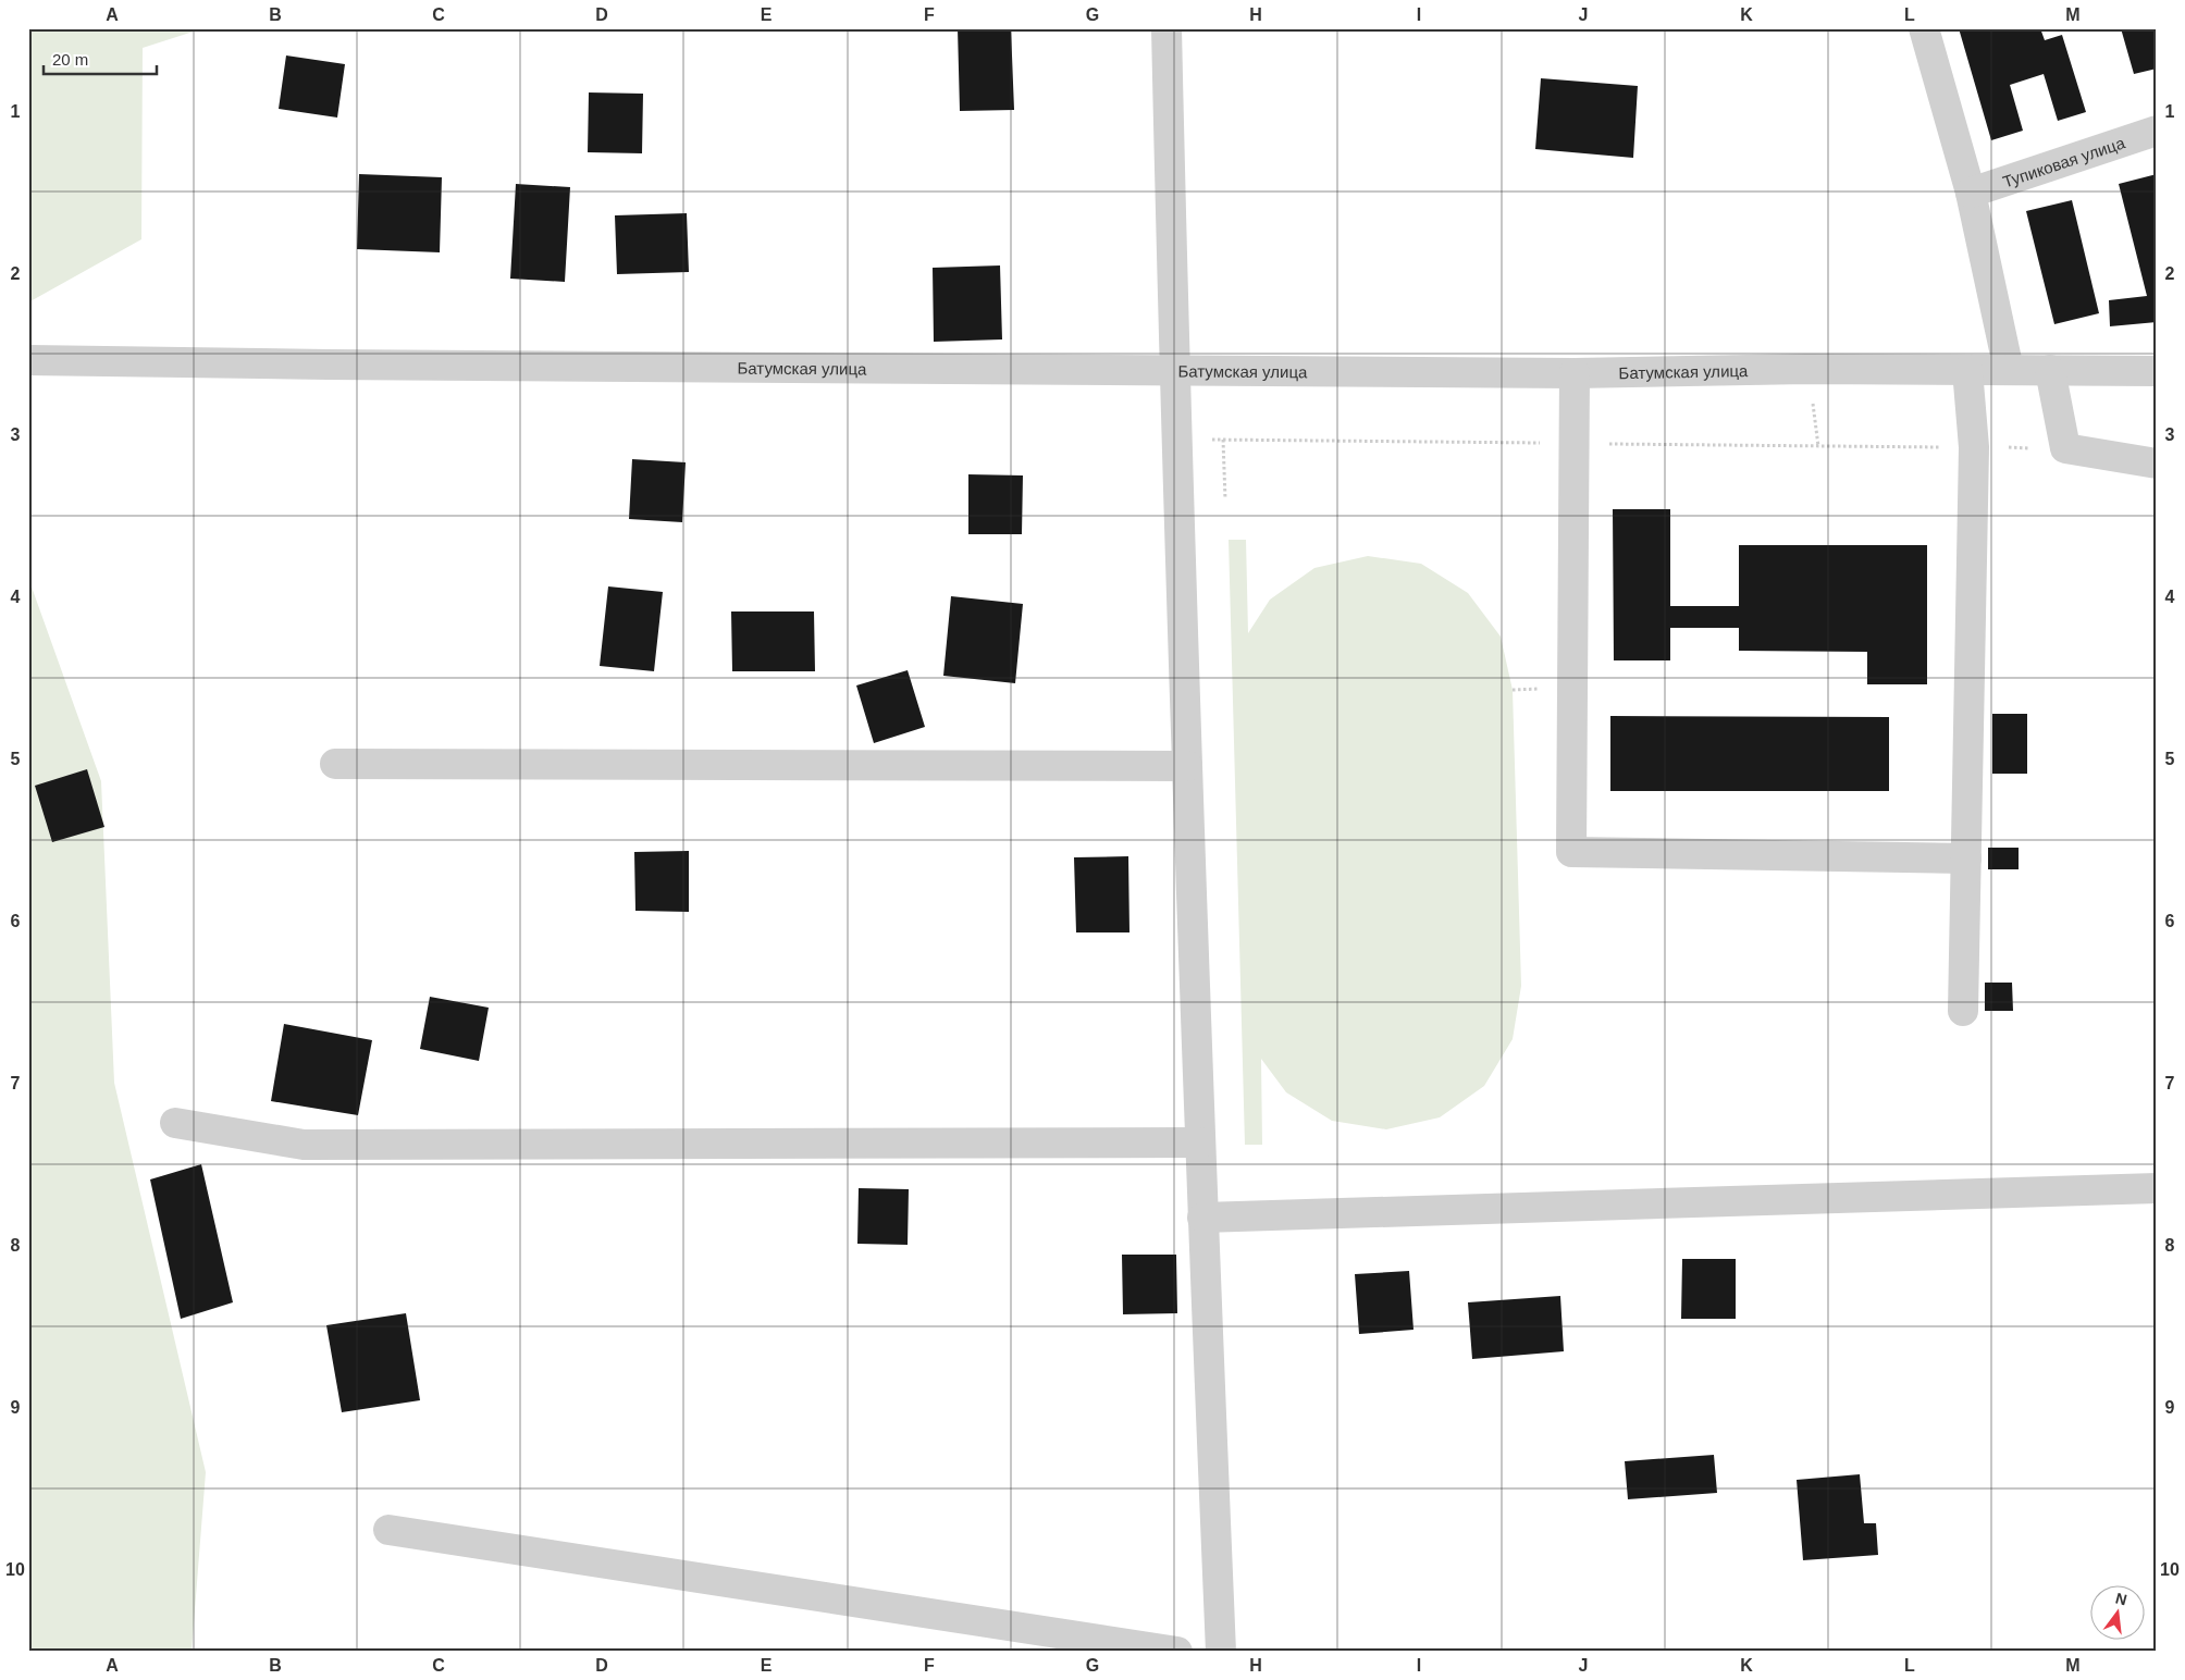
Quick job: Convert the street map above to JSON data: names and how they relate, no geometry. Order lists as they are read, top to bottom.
{
  "streets": {
    "street": ["Тупиковая улица", "Батумская улица"]
  },
  "scale_bar": "20 m",
  "north": "top",
  "grid": {
    "columns": [
      "A",
      "B",
      "C",
      "D",
      "E",
      "F",
      "G",
      "H",
      "I",
      "J",
      "K",
      "L",
      "M"
    ],
    "rows": [
      "1",
      "2",
      "3",
      "4",
      "5",
      "6",
      "7",
      "8",
      "9",
      "10"
    ]
  }
}
